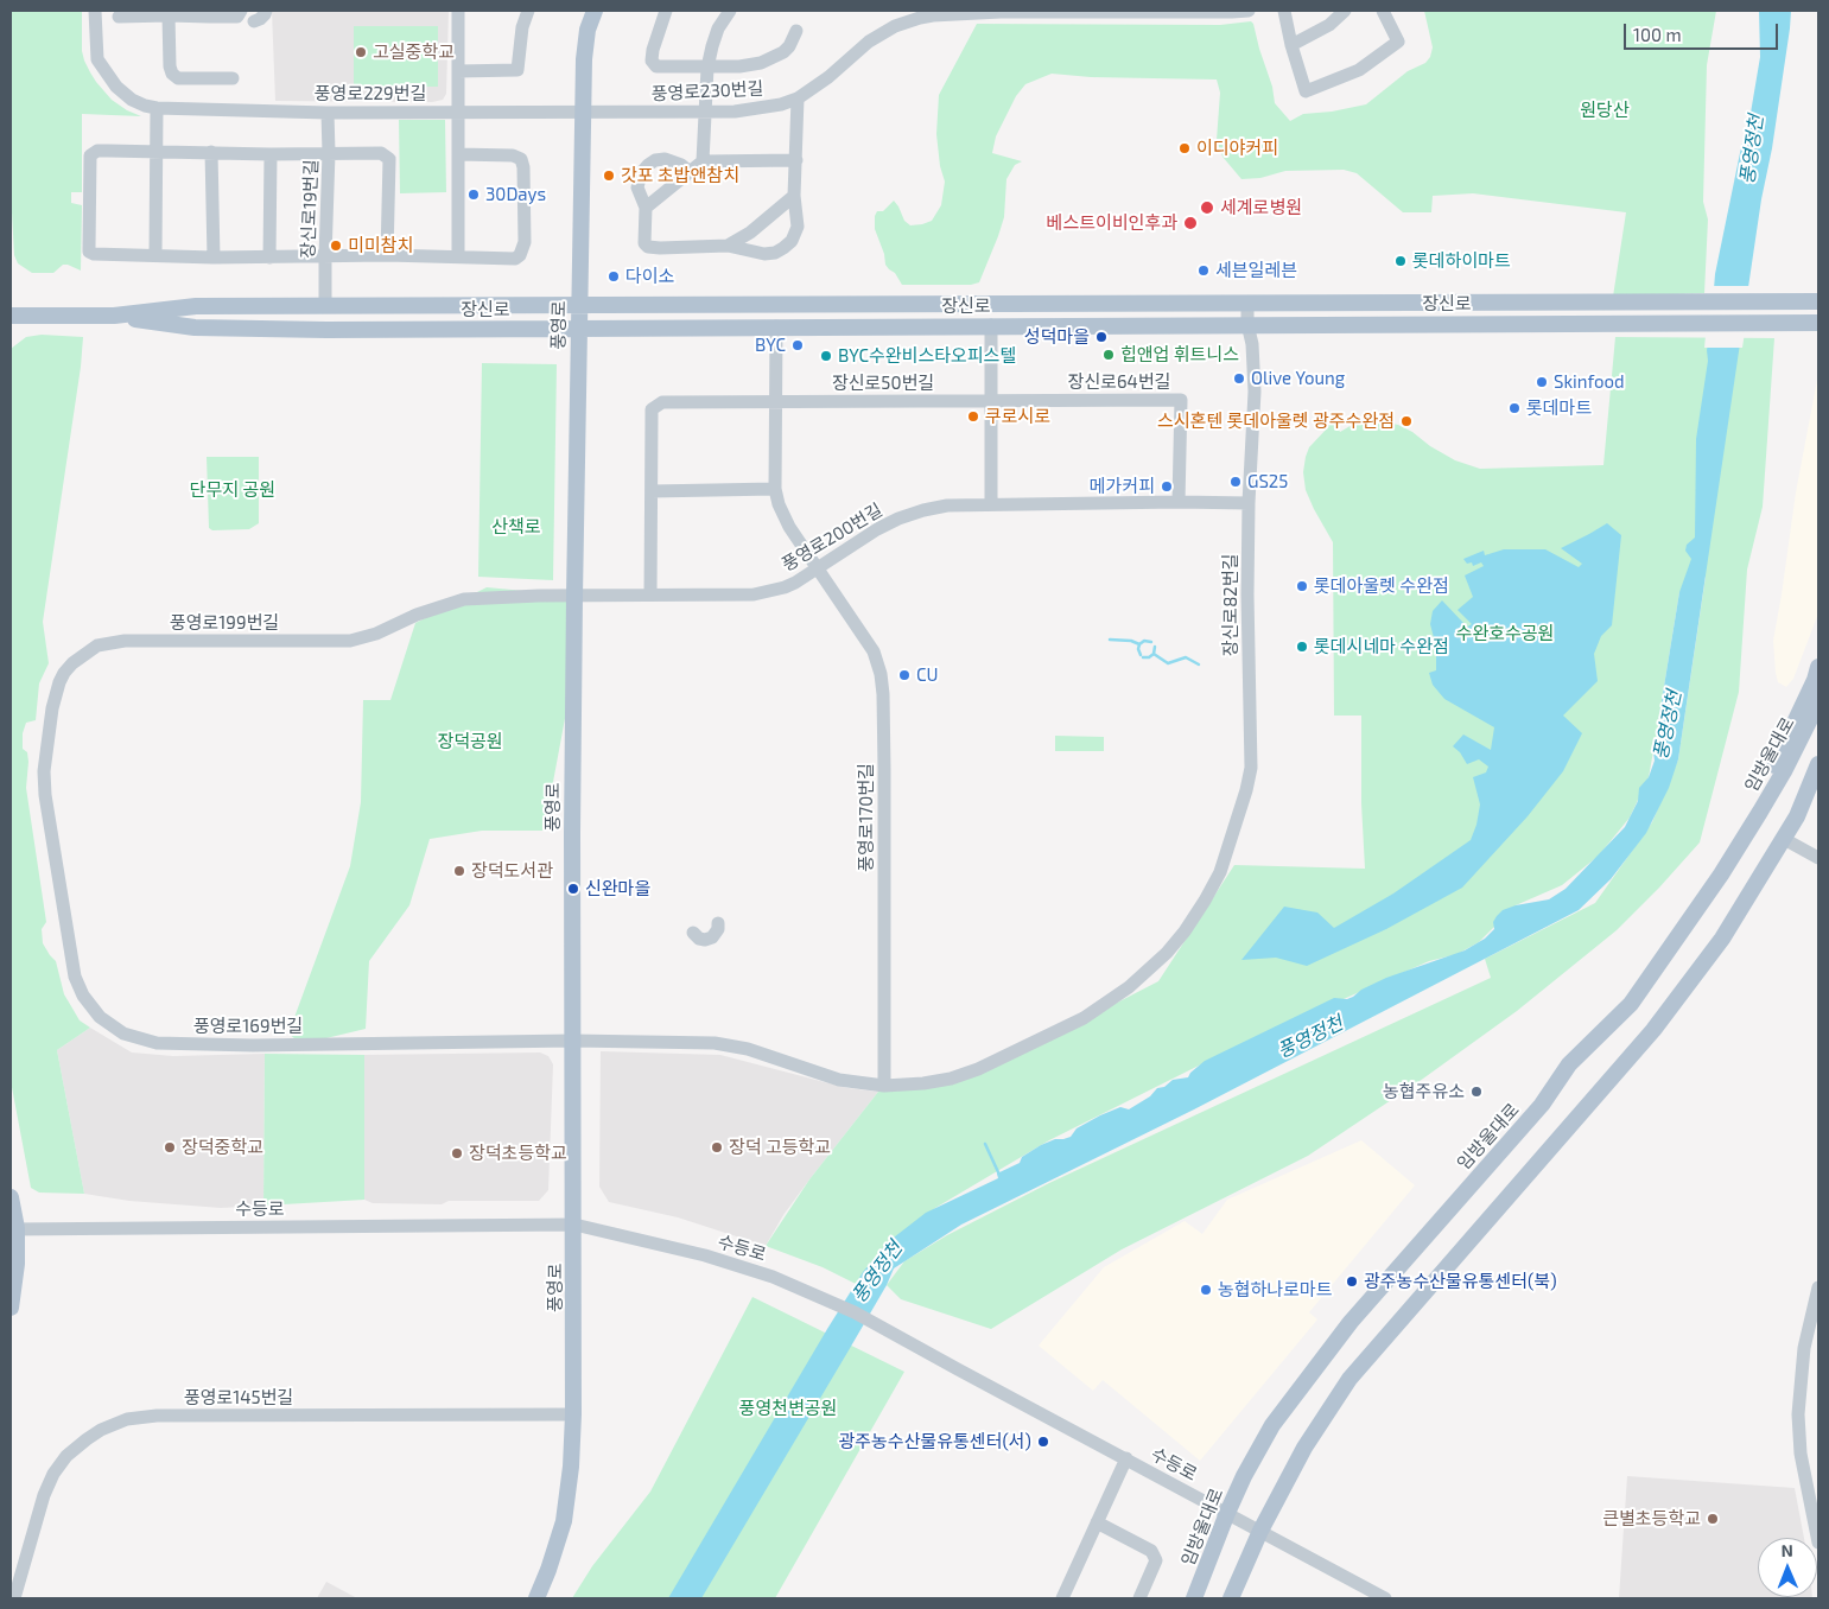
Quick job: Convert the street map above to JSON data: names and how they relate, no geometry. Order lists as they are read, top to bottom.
{
  "streets": {
    "main road": ["장신로", "풍영로", "임방울대로"],
    "street": [
      "풍영로230번길",
      "풍영로229번길",
      "장신로19번길",
      "장신로64번길",
      "장신로50번길",
      "풍영로200번길",
      "장신로82번길",
      "풍영로199번길",
      "풍영로170번길",
      "풍영로169번길",
      "수등로",
      "풍영로145번길"
    ]
  },
  "crossings": [
    ["풍영로230번길", "풍영로229번길"],
    ["풍영로230번길", "풍영로"],
    ["풍영로229번길", "장신로19번길"],
    ["풍영로229번길", "풍영로"],
    ["장신로19번길", "장신로"],
    ["장신로", "풍영로"],
    ["장신로", "장신로82번길"],
    ["풍영로", "풍영로200번길"],
    ["풍영로", "풍영로199번길"],
    ["풍영로", "풍영로169번길"],
    ["풍영로", "수등로"],
    ["풍영로", "풍영로145번길"],
    ["장신로64번길", "장신로50번길"],
    ["장신로64번길", "풍영로200번길"],
    ["풍영로200번길", "장신로82번길"],
    ["풍영로200번길", "풍영로199번길"],
    ["풍영로200번길", "풍영로170번길"],
    ["장신로82번길", "풍영로170번길"],
    ["풍영로199번길", "풍영로169번길"],
    ["임방울대로", "수등로"]
  ],
  "water": ["풍영정천"],
  "parks": [
    "원당산",
    "단무지 공원",
    "산책로",
    "수완호수공원",
    "장덕공원",
    "풍영천변공원"
  ],
  "places": [
    "고실중학교",
    "이디야커피",
    "갓포 초밥앤참치",
    "30Days",
    "세계로병원",
    "베스트이비인후과",
    "미미참치",
    "롯데하이마트",
    "세븐일레븐",
    "다이소",
    "성덕마을",
    "BYC",
    "힙앤업 휘트니스",
    "BYC수완비스타오피스텔",
    "Olive Young",
    "Skinfood",
    "롯데마트",
    "쿠로시로",
    "스시혼텐 롯데아울렛 광주수완점",
    "GS25",
    "메가커피",
    "롯데아울렛 수완점",
    "롯데시네마 수완점",
    "CU",
    "장덕도서관",
    "신완마을",
    "농협주유소",
    "장덕중학교",
    "장덕 고등학교",
    "장덕초등학교",
    "광주농수산물유통센터(북)",
    "농협하나로마트",
    "광주농수산물유통센터(서)",
    "큰별초등학교"
  ],
  "scale_bar": "100 m",
  "north": "top"
}
